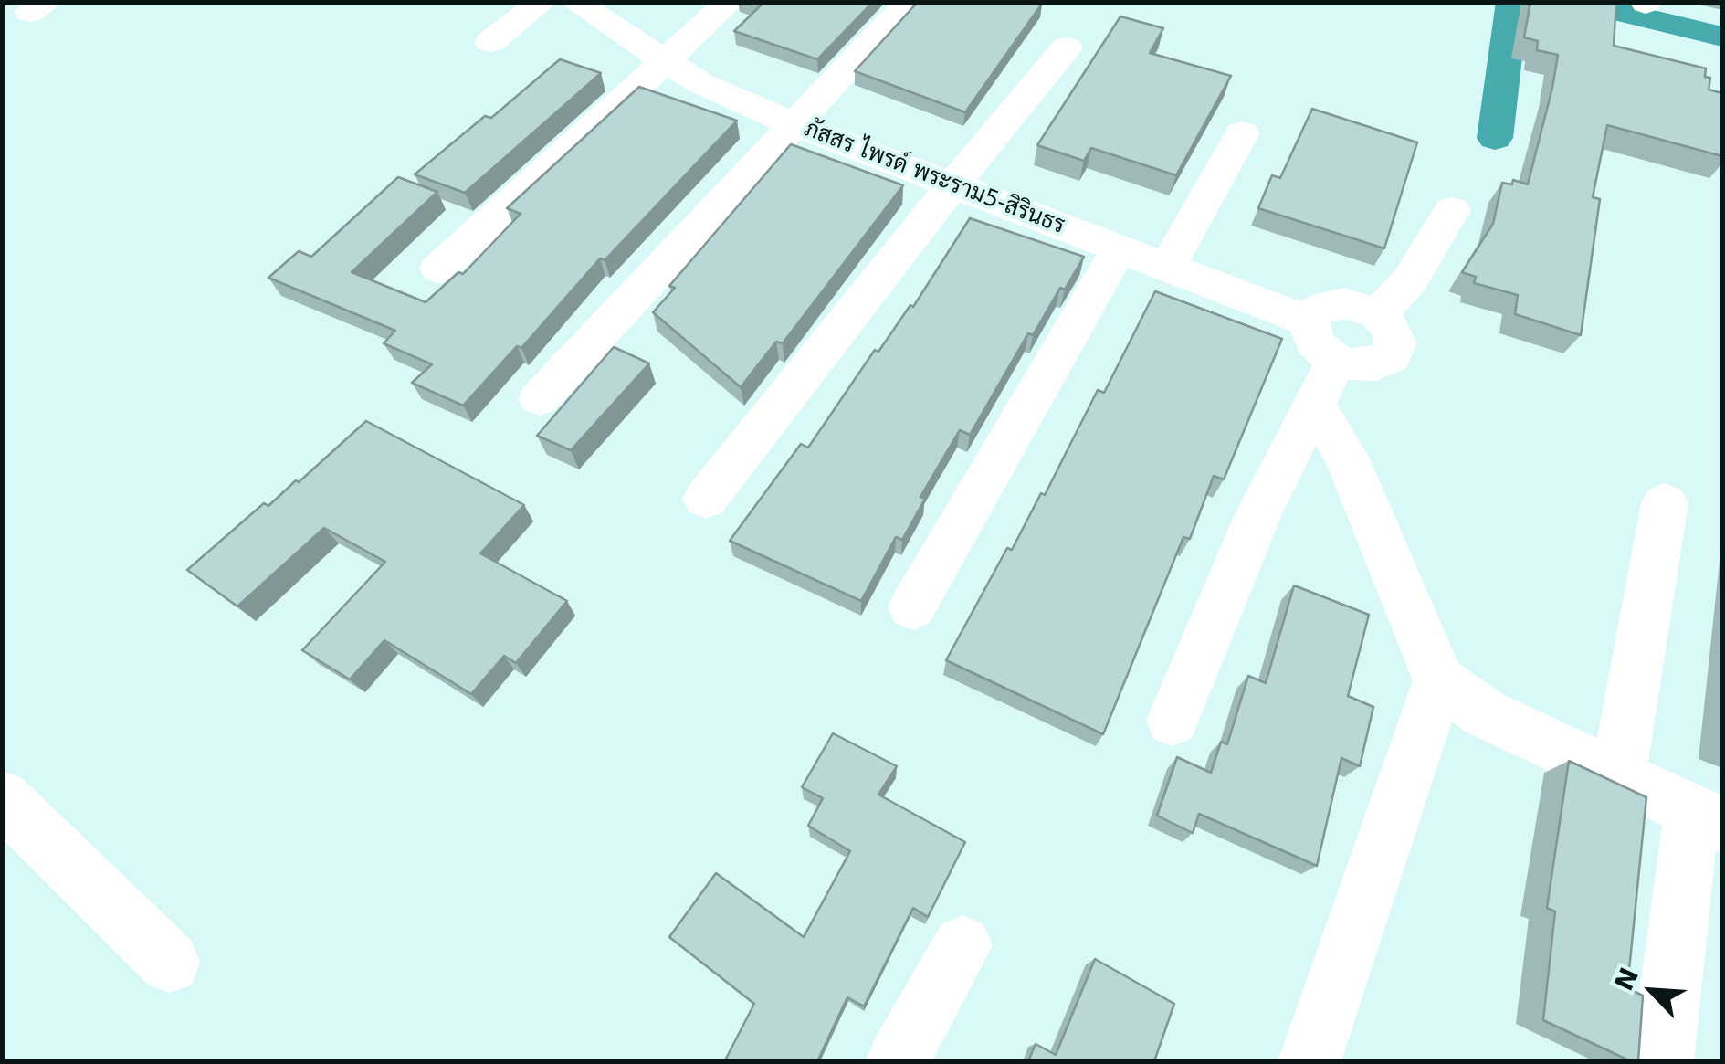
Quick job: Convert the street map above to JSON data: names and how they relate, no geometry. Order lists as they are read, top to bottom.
{
  "streets": {
    "street": ["ภัสสร ไพรด์ พระราม5-สิรินธร"]
  },
  "north": "top left"
}
